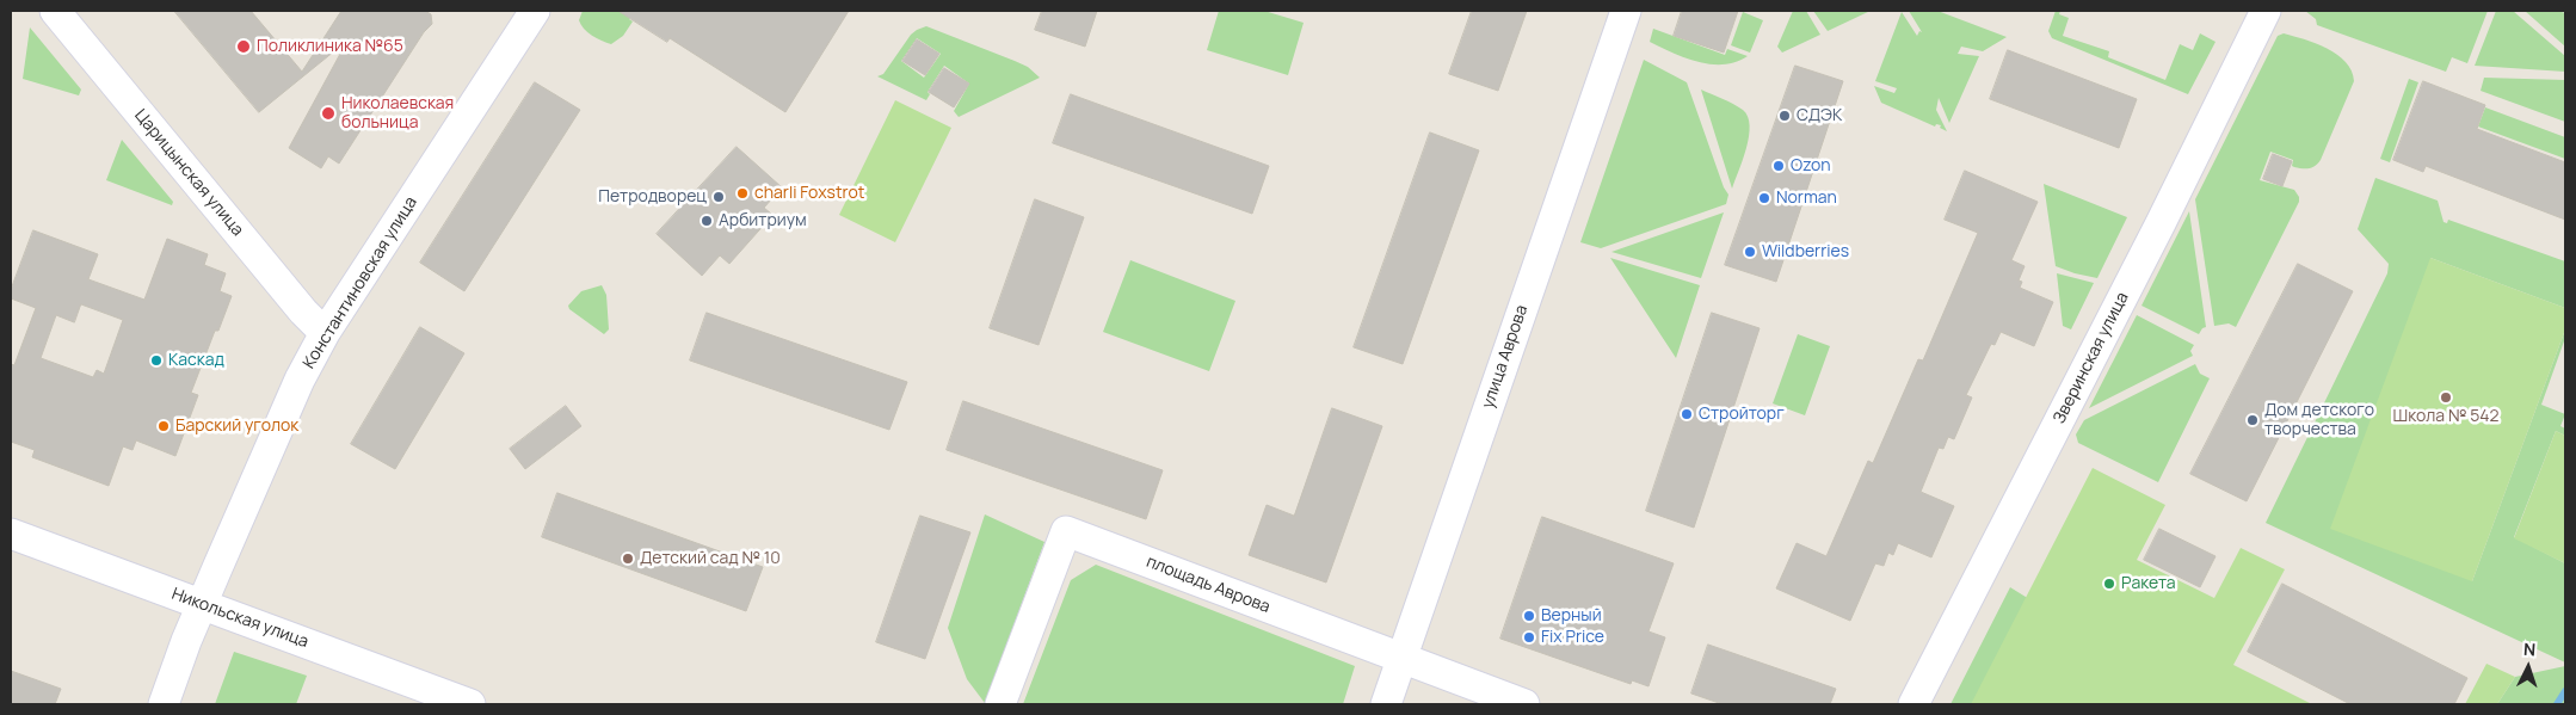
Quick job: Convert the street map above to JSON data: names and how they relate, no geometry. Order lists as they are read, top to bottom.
{
  "streets": {
    "street": [
      "Царицынская улица",
      "Константиновская улица",
      "улица Аврова",
      "Зверинская улица",
      "площадь Аврова",
      "Никольская улица"
    ]
  },
  "crossings": [
    ["Царицынская улица", "Константиновская улица"],
    ["Константиновская улица", "Никольская улица"],
    ["улица Аврова", "площадь Аврова"]
  ],
  "places": [
    "Поликлиника №65",
    "Николаевская больница",
    "СДЭК",
    "Ozon",
    "charli Foxstrot",
    "Петродворец",
    "Norman",
    "Арбитриум",
    "Wildberries",
    "Каскад",
    "Школа № 542",
    "Стройторг",
    "Дом детского творчества",
    "Барский уголок",
    "Детский сад № 10",
    "Ракета",
    "Верный",
    "Fix Price"
  ],
  "north": "top"
}
